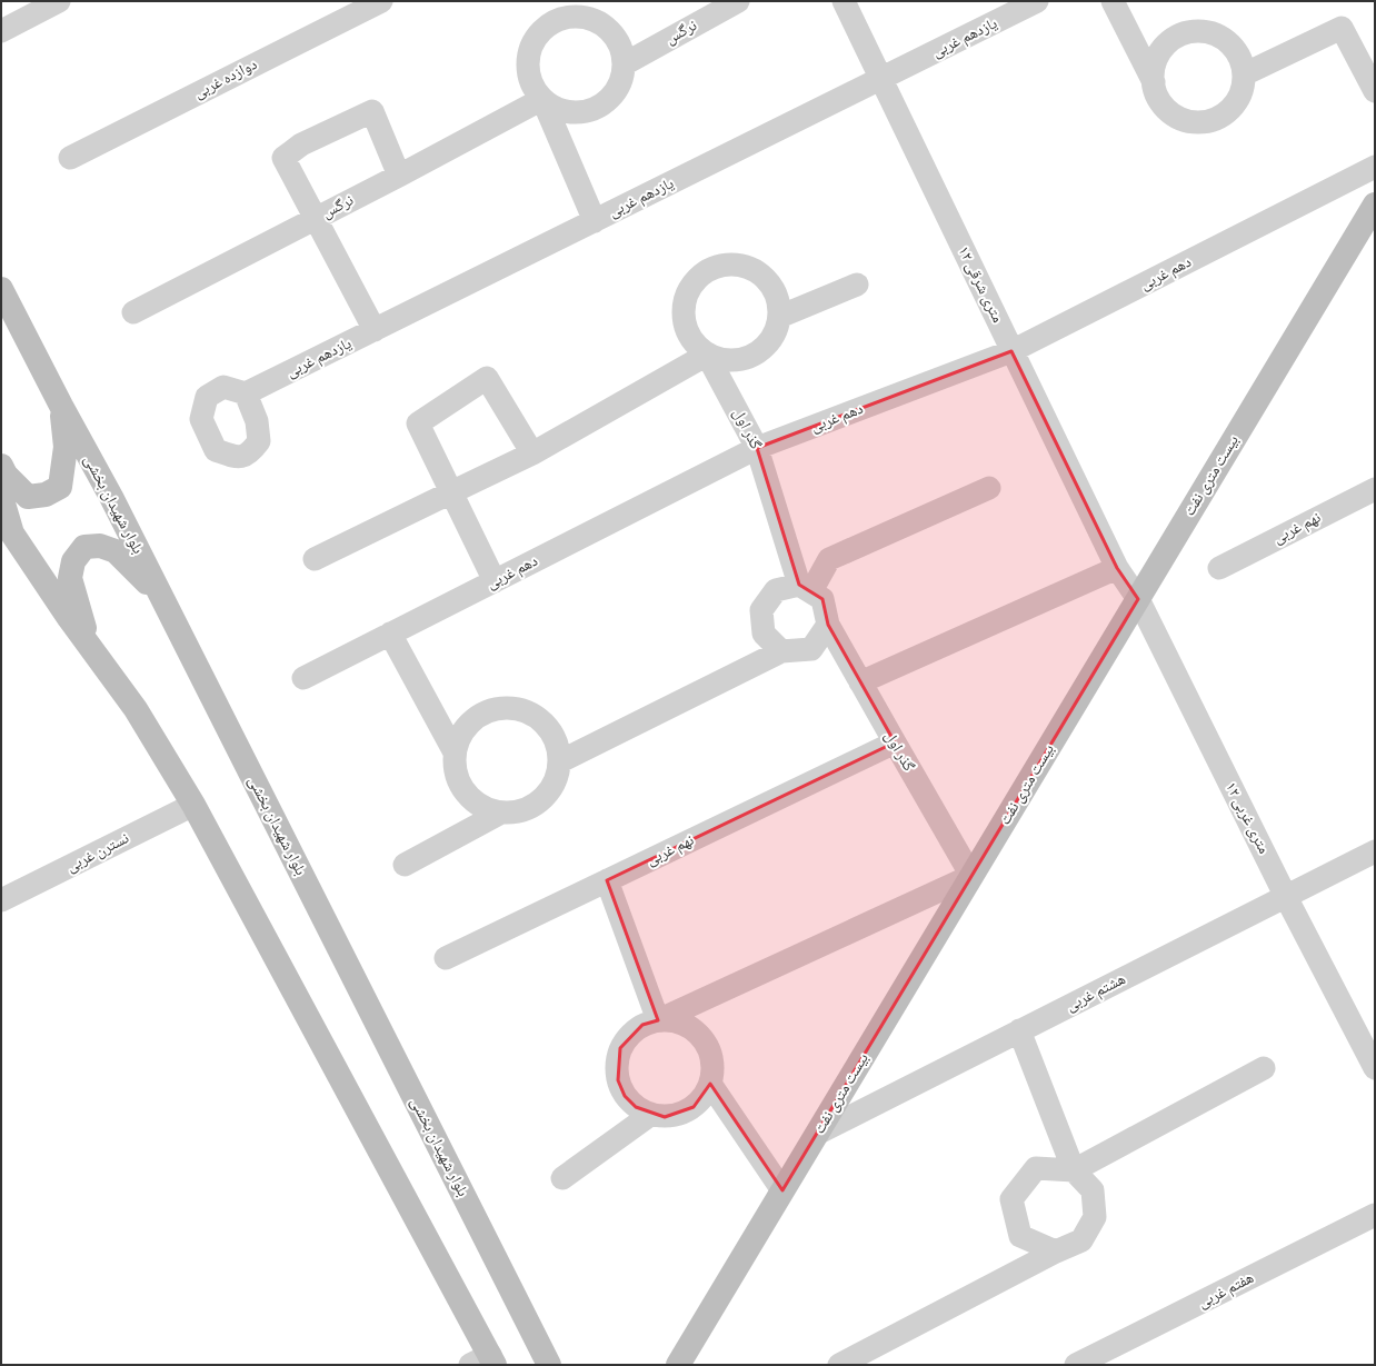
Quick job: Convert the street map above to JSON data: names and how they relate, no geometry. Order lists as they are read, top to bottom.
{
  "streets": {
    "main road": ["بیست متری نفت", "بلوار شهیدان بخشی"],
    "street": [
      "نرگس",
      "یازدهم غربی",
      "دوازده غربی",
      "دهم غربی",
      "۱۲ متری شرقی",
      "گذر اول",
      "نهم غربی",
      "۱۲ متری غربی",
      "نسترن غربی",
      "هشتم غربی",
      "هفتم غربی"
    ]
  },
  "crossings": [
    ["یازدهم غربی", "۱۲ متری شرقی"],
    ["دهم غربی", "۱۲ متری شرقی"],
    ["دهم غربی", "گذر اول"],
    ["۱۲ متری شرقی", "۱۲ متری غربی"],
    ["گذر اول", "بیست متری نفت"],
    ["گذر اول", "نهم غربی"],
    ["بیست متری نفت", "۱۲ متری غربی"],
    ["بیست متری نفت", "هشتم غربی"],
    ["۱۲ متری غربی", "هشتم غربی"]
  ]
}
